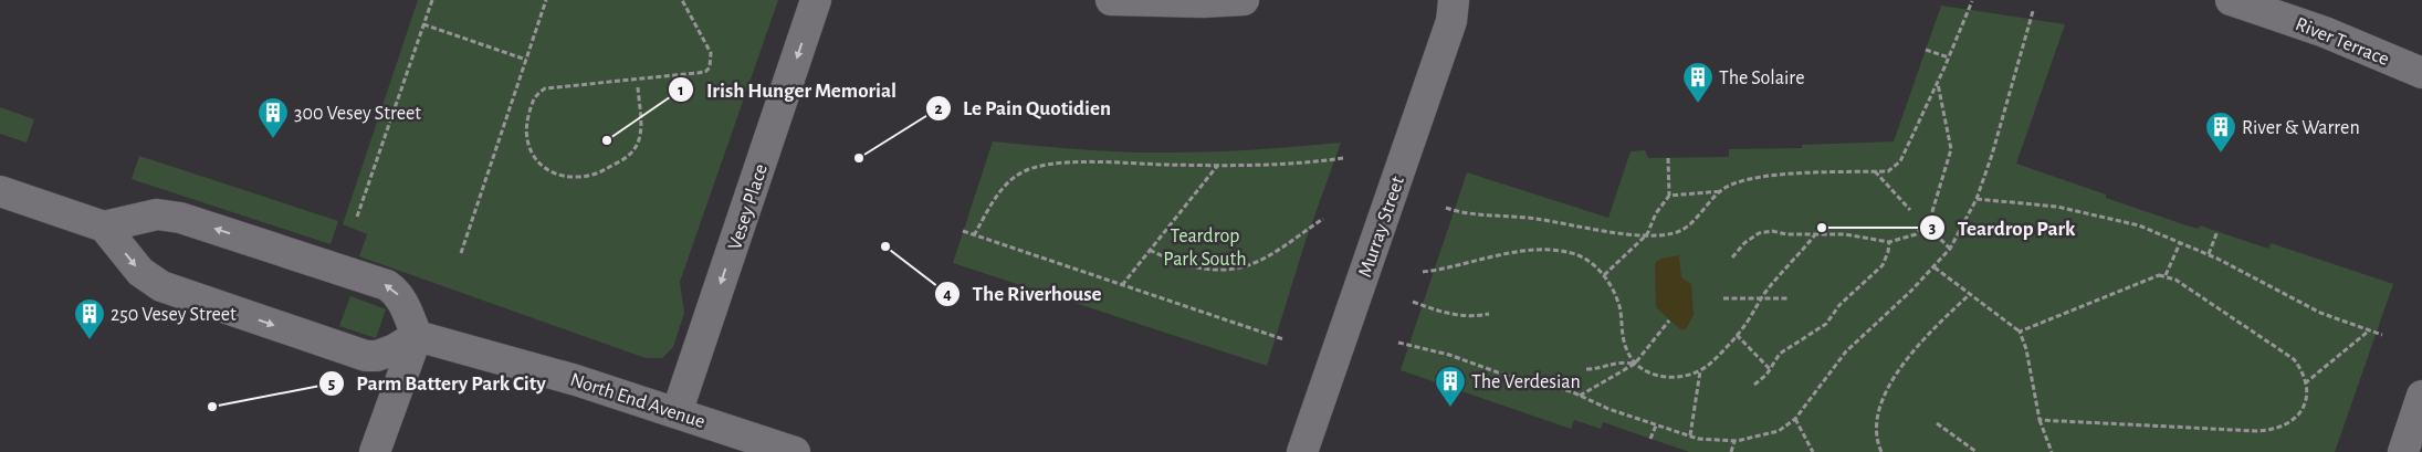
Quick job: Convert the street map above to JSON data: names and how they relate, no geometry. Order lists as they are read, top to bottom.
{
  "streets": {
    "street": [
      "River Terrace",
      "Vesey Place",
      "Murray Street",
      "North End Avenue"
    ]
  },
  "crossings": [
    ["Vesey Place", "North End Avenue"]
  ],
  "one_way": ["Vesey Place"],
  "parks": ["Teardrop Park South"],
  "places": {
    "building": [
      "The Solaire",
      "300 Vesey Street",
      "River & Warren",
      "250 Vesey Street",
      "The Verdesian"
    ],
    "other": [
      "Irish Hunger Memorial",
      "Le Pain Quotidien",
      "Teardrop Park",
      "The Riverhouse",
      "Parm Battery Park City"
    ]
  }
}
